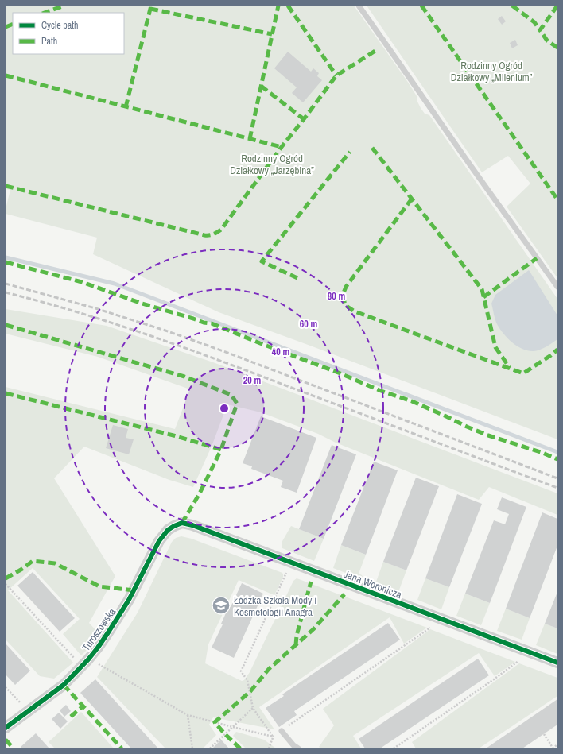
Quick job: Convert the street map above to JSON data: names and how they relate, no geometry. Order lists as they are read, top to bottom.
{
  "streets": {
    "street": ["Jana Woronicza", "Turoszowska"]
  },
  "crossings": [
    ["Jana Woronicza", "Turoszowska"]
  ],
  "parks": ["Rodzinny Ogród Działkowy „Milenium”", "Rodzinny Ogród Działkowy „Jarzębina”"],
  "places": {
    "school or university": ["Łódzka Szkoła Mody i Kosmetologii Anagra"]
  },
  "legend": ["Cycle path", "Path"],
  "rings": [
    "80 m",
    "60 m",
    "40 m",
    "20 m"
  ]
}
